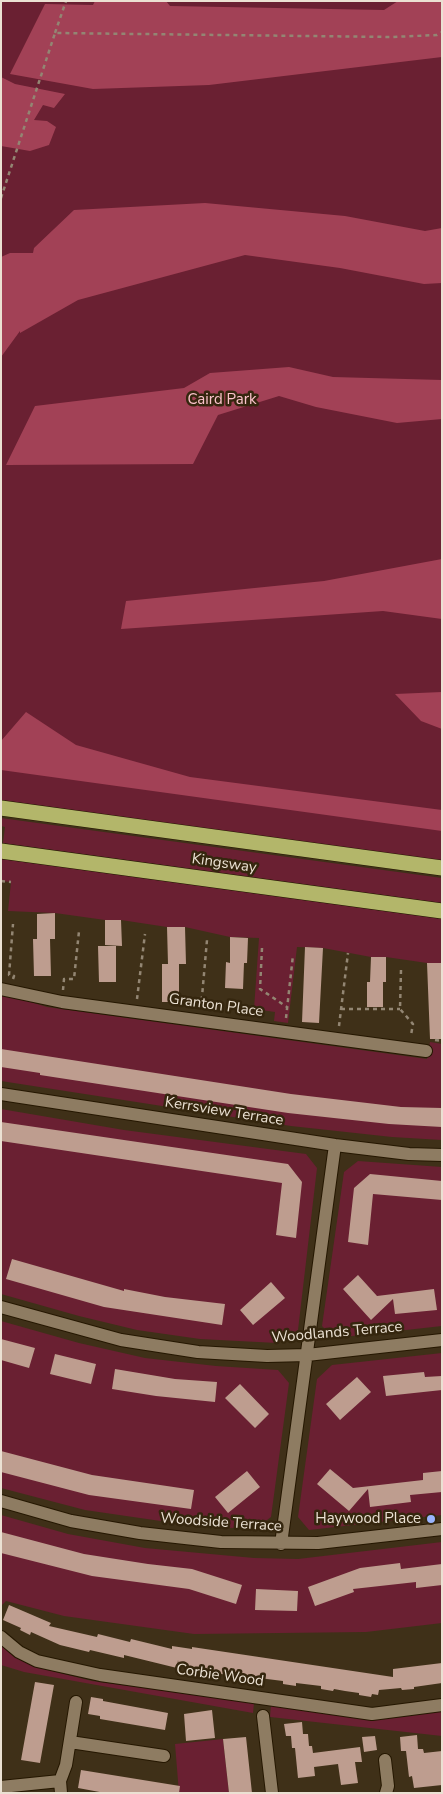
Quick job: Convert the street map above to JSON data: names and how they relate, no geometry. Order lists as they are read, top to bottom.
{
  "streets": {
    "highway": ["Kingsway"],
    "street": [
      "Granton Place",
      "Kerrsview Terrace",
      "Woodlands Terrace",
      "Woodside Terrace",
      "Corbie Wood"
    ]
  },
  "parks": ["Caird Park"],
  "places": ["Haywood Place"]
}
